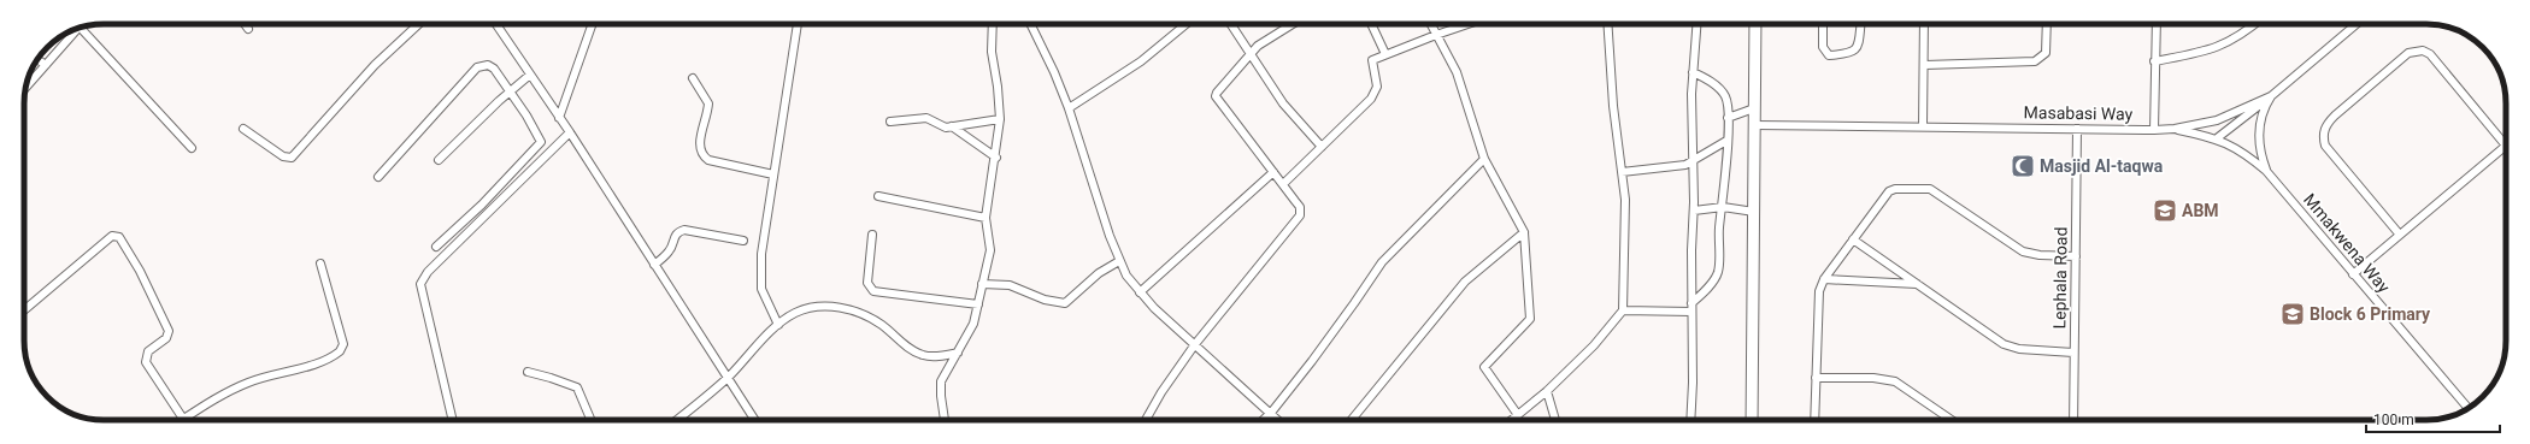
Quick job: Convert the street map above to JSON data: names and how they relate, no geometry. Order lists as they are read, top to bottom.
{
  "streets": {
    "street": ["Masabasi Way", "Mmakwena Way", "Lephala Road"]
  },
  "crossings": [
    ["Masabasi Way", "Mmakwena Way"],
    ["Masabasi Way", "Lephala Road"]
  ],
  "places": {
    "mosque": ["Masjid Al-taqwa"],
    "school or university": ["ABM", "Block 6 Primary"]
  },
  "scale_bar": "100 m"
}
